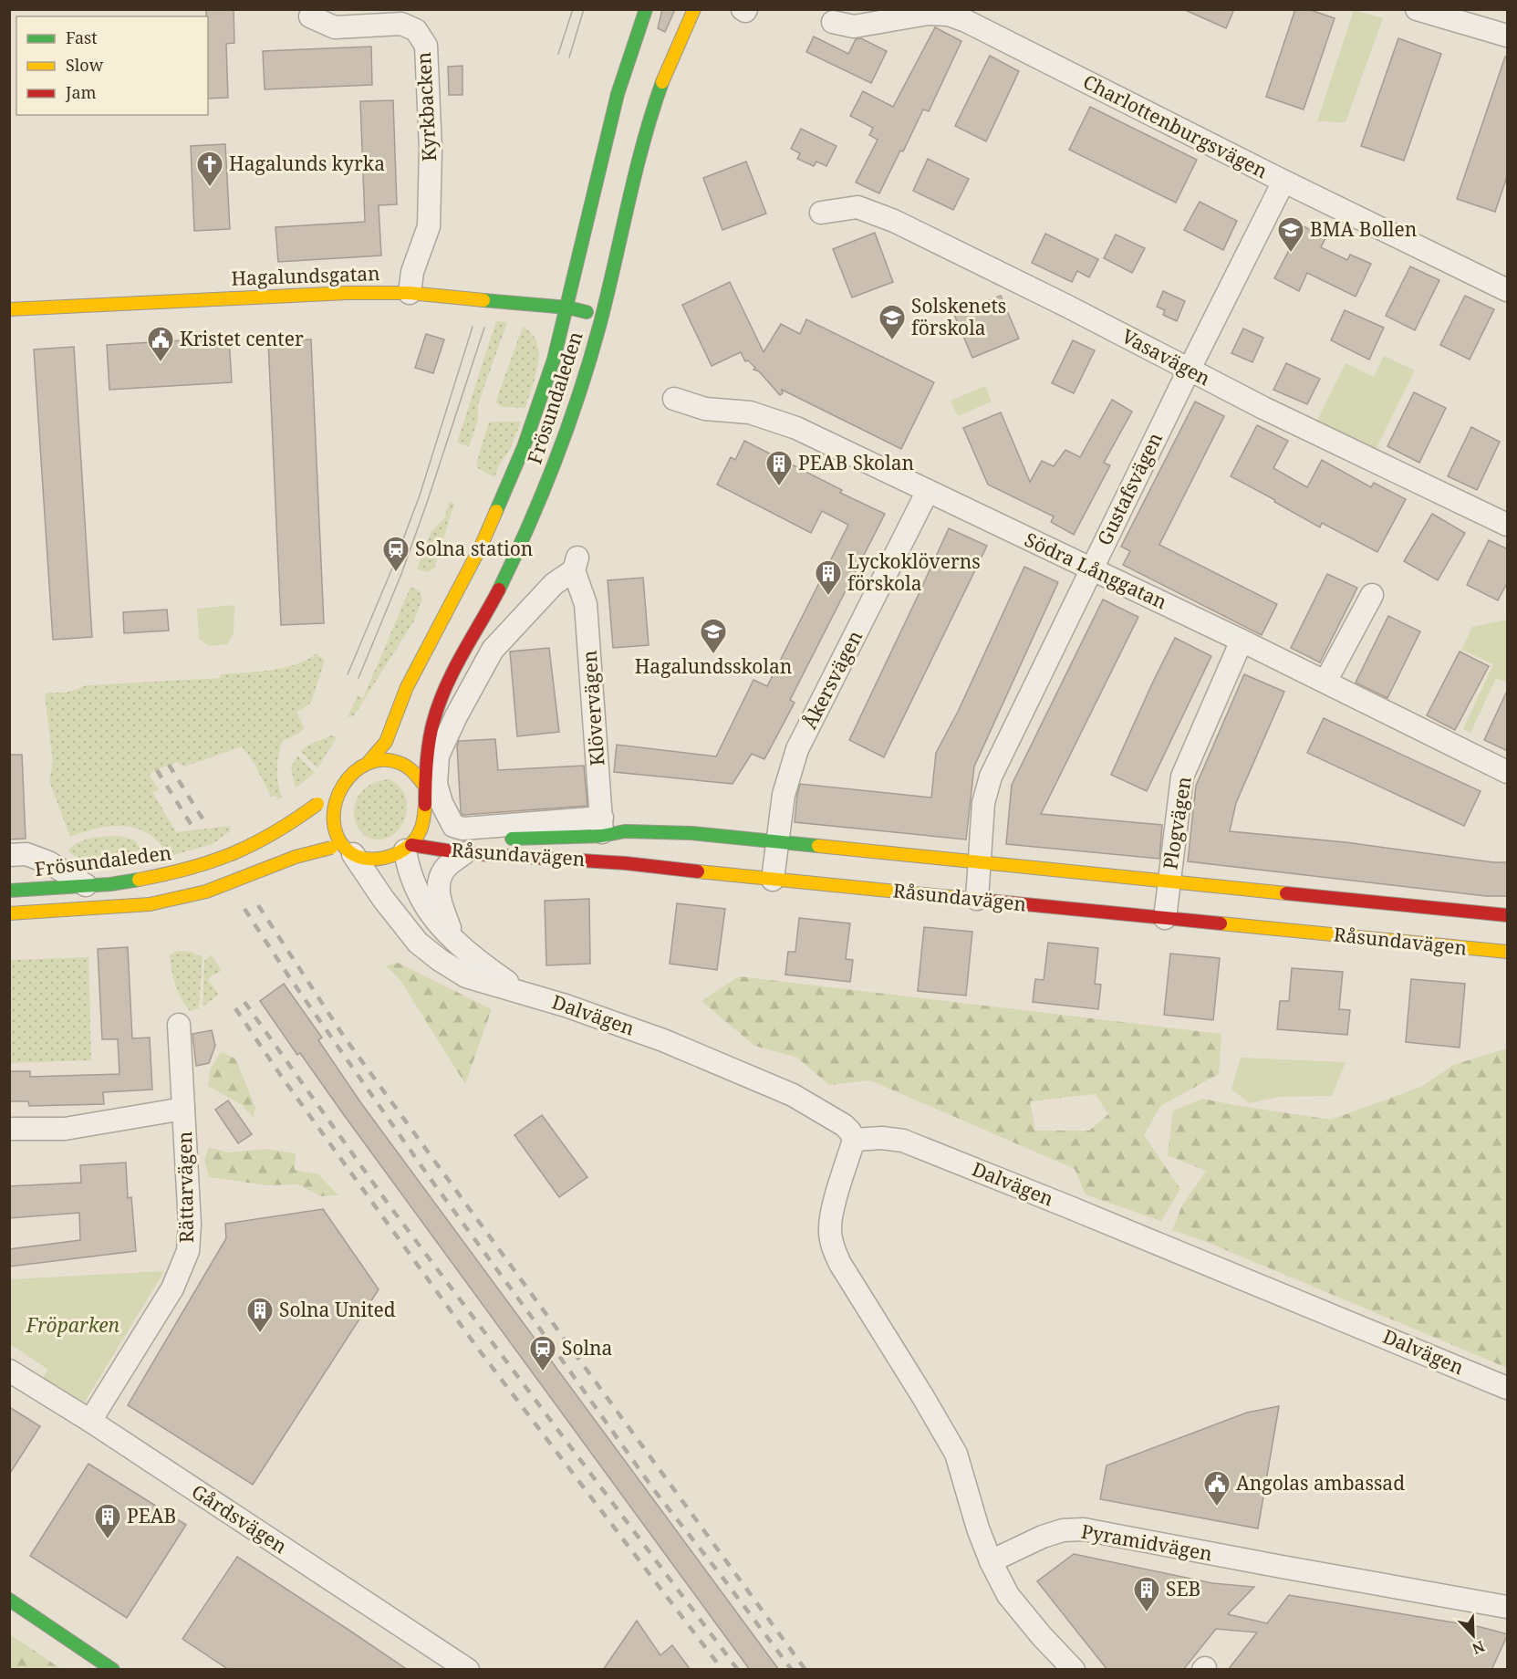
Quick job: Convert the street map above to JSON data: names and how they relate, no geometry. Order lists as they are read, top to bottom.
{
  "streets": {
    "street": [
      "Kyrkbacken",
      "Charlottenburgsvägen",
      "Hagalundsgatan",
      "Vasavägen",
      "Frösundaleden",
      "Gustafsvägen",
      "Södra Långgatan",
      "Åkersvägen",
      "Klövervägen",
      "Plogvägen",
      "Råsundavägen",
      "Dalvägen",
      "Rättarvägen",
      "Gårdsvägen",
      "Pyramidvägen"
    ]
  },
  "crossings": [
    ["Kyrkbacken", "Hagalundsgatan"],
    ["Charlottenburgsvägen", "Gustafsvägen"],
    ["Hagalundsgatan", "Frösundaleden"],
    ["Vasavägen", "Gustafsvägen"],
    ["Frösundaleden", "Råsundavägen"],
    ["Frösundaleden", "Dalvägen"],
    ["Gustafsvägen", "Södra Långgatan"],
    ["Gustafsvägen", "Råsundavägen"],
    ["Södra Långgatan", "Åkersvägen"],
    ["Södra Långgatan", "Plogvägen"],
    ["Åkersvägen", "Råsundavägen"],
    ["Klövervägen", "Råsundavägen"],
    ["Plogvägen", "Råsundavägen"],
    ["Råsundavägen", "Dalvägen"],
    ["Rättarvägen", "Gårdsvägen"]
  ],
  "parks": ["Fröparken"],
  "places": {
    "church": ["Hagalunds kyrka"],
    "school or university": ["BMA Bollen", "Solskenets förskola", "Hagalundsskolan"],
    "public building": ["Kristet center", "Angolas ambassad"],
    "building": [
      "PEAB Skolan",
      "Lyckoklöverns förskola",
      "Solna United",
      "PEAB",
      "SEB"
    ],
    "station": ["Solna station", "Solna"]
  },
  "legend": ["Fast", "Slow", "Jam"],
  "north": "bottom right"
}
